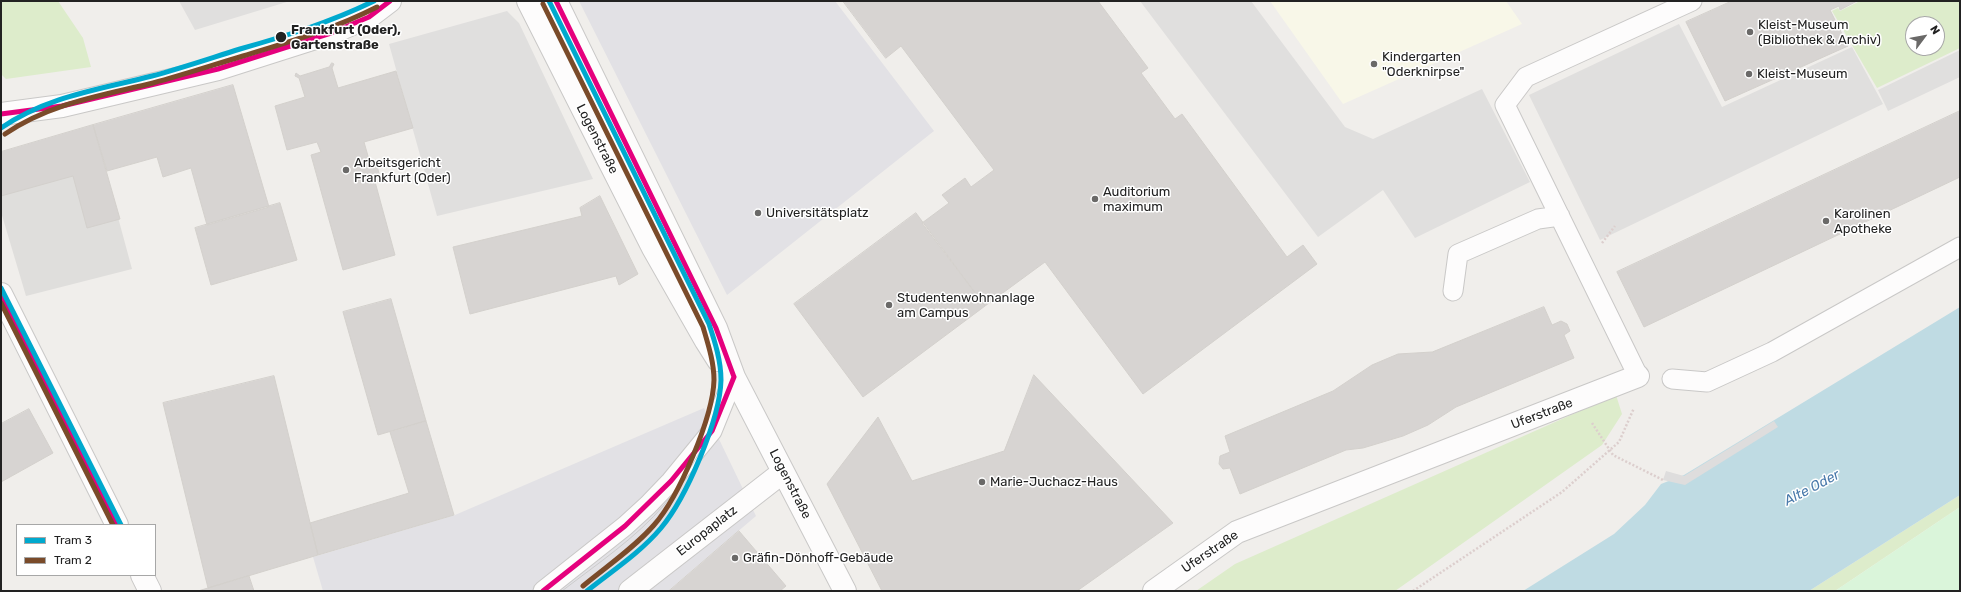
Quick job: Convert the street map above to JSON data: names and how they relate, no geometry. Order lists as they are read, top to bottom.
{
  "streets": {
    "street": ["Logenstraße", "Uferstraße", "Europaplatz"]
  },
  "crossings": [
    ["Logenstraße", "Europaplatz"]
  ],
  "water": ["Alte Oder"],
  "places": [
    "Kleist-Museum (Bibliothek & Archiv)",
    "Frankfurt (Oder), Gartenstraße",
    "Kindergarten \"Oderknirpse\"",
    "Kleist-Museum",
    "Arbeitsgericht Frankfurt (Oder)",
    "Auditorium maximum",
    "Universitätsplatz",
    "Karolinen Apotheke",
    "Studentenwohnanlage am Campus",
    "Marie-Juchacz-Haus",
    "Gräfin-Dönhoff-Gebäude"
  ],
  "lines": ["tram line 3", "tram line 2"],
  "legend": ["Tram 3", "Tram 2"],
  "north": "top right"
}
